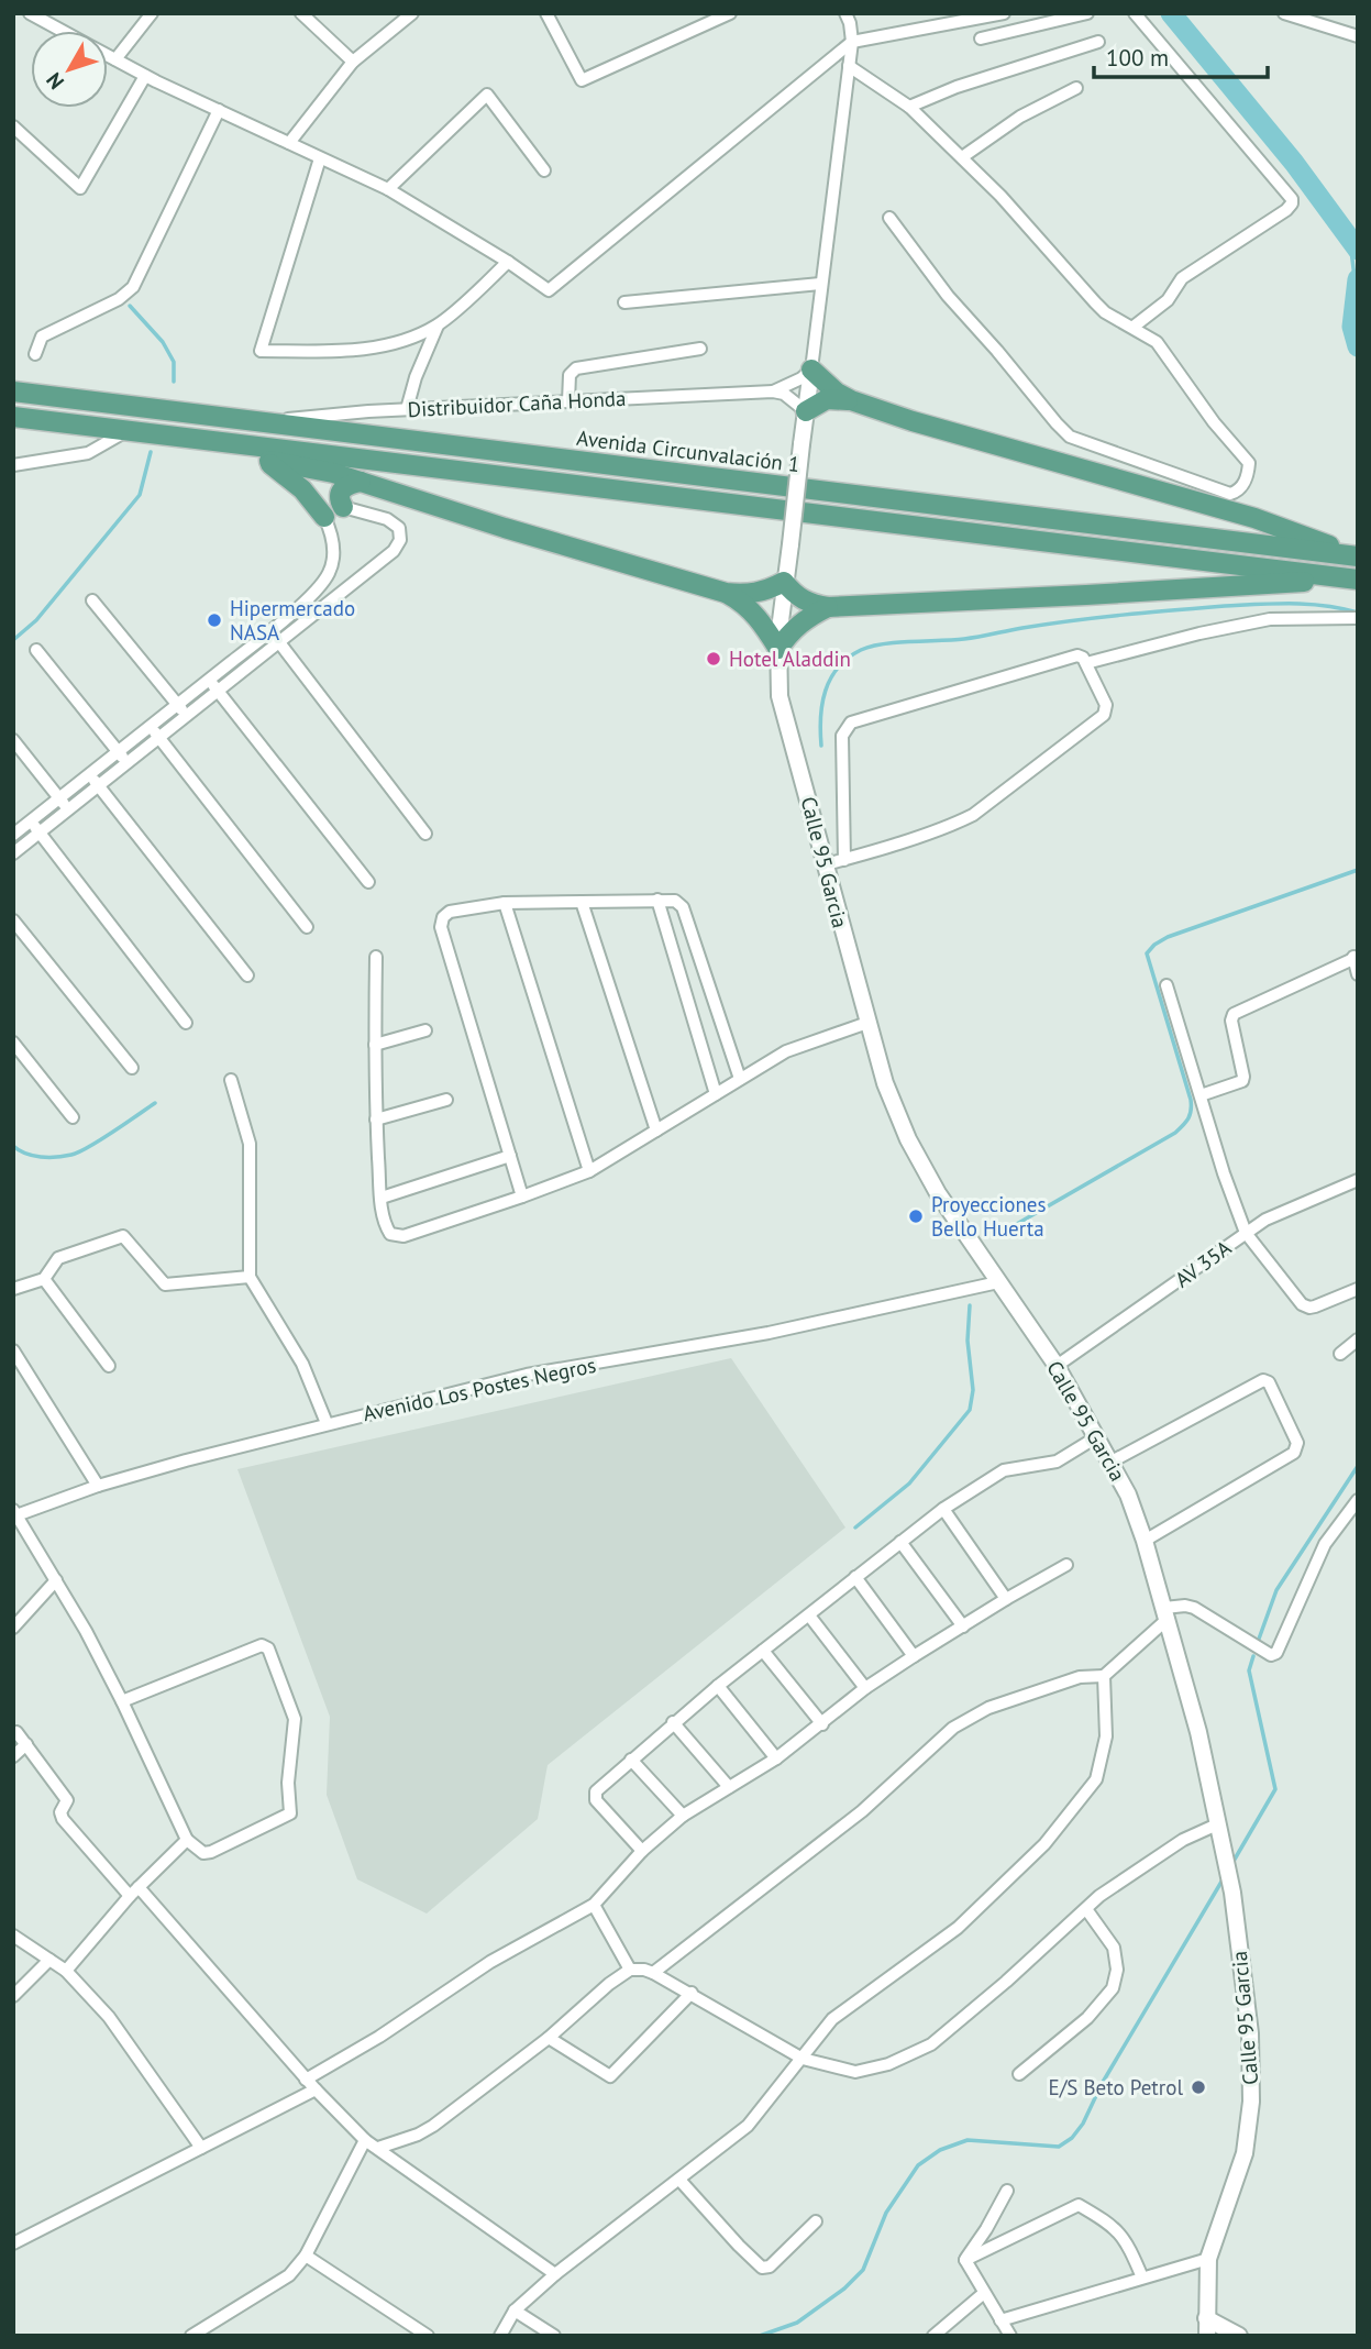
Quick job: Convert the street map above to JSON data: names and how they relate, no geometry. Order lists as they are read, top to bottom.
{
  "streets": {
    "main road": ["Avenida Circunvalación 1"],
    "street": [
      "Distribuidor Caña Honda",
      "Calle 95 Garcia",
      "AV 35A",
      "Avenido Los Postes Negros"
    ]
  },
  "crossings": [
    ["Distribuidor Caña Honda", "Avenida Circunvalación 1"],
    ["Distribuidor Caña Honda", "Calle 95 Garcia"],
    ["Calle 95 Garcia", "AV 35A"],
    ["Calle 95 Garcia", "Avenido Los Postes Negros"]
  ],
  "places": [
    "Hipermercado NASA",
    "Hotel Aladdin",
    "Proyecciones Bello Huerta",
    "E/S Beto Petrol"
  ],
  "scale_bar": "100 m",
  "north": "bottom left"
}
